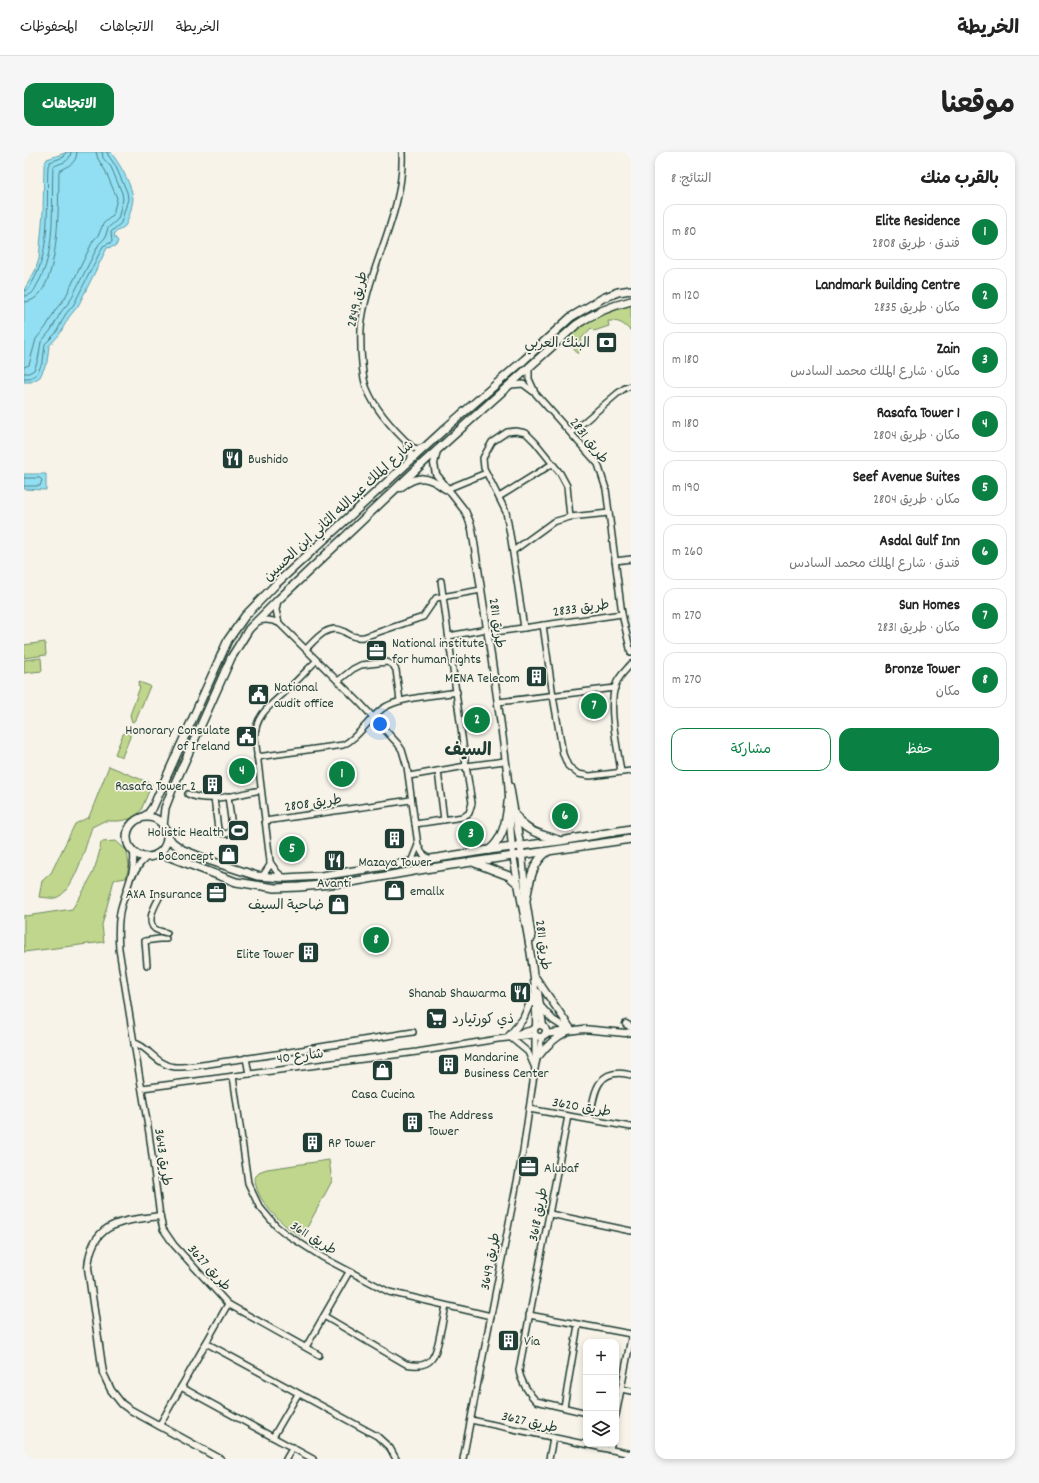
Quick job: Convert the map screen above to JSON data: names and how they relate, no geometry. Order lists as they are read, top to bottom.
{
  "streets": {
    "main road": ["شارع الملك عبدالله الثاني ابن الحسين"],
    "street": [
      "طريق 2849",
      "طريق 2831",
      "طريق 2833",
      "طريق 2811",
      "طريق 2808",
      "شارع 40",
      "طريق 3620",
      "طريق 3643",
      "طريق 3618",
      "طريق 3611",
      "طريق 3649",
      "طريق 3627"
    ]
  },
  "crossings": [
    ["طريق 2849", "شارع الملك عبدالله الثاني ابن الحسين"],
    ["طريق 2831", "شارع الملك عبدالله الثاني ابن الحسين"],
    ["طريق 2831", "طريق 2833"],
    ["شارع الملك عبدالله الثاني ابن الحسين", "طريق 2811"],
    ["طريق 2833", "طريق 2811"],
    ["طريق 2811", "شارع 40"],
    ["طريق 2811", "طريق 3649"],
    ["شارع 40", "طريق 3643"],
    ["شارع 40", "طريق 3611"],
    ["شارع 40", "طريق 3649"],
    ["طريق 3620", "طريق 3618"],
    ["طريق 3620", "طريق 3649"],
    ["طريق 3643", "طريق 3627"],
    ["طريق 3611", "طريق 3649"],
    ["طريق 3649", "طريق 3627"]
  ],
  "districts": ["السيف"],
  "places": {
    "bank": ["البنك العربي"],
    "restaurant": ["Bushido", "Avanti", "Shanab Shawarma"],
    "office": ["National institute for human rights", "AXA Insurance", "Alubaf"],
    "building": [
      "MENA Telecom",
      "Rasafa Tower 2",
      "Mazaya Tower",
      "Elite Tower",
      "Mandarine Business Center",
      "The Address Tower",
      "RP Tower",
      "Via"
    ],
    "public building": ["National audit office", "Honorary Consulate of Ireland"],
    "sports": ["Holistic Health"],
    "shop": [
      "BoConcept",
      "emallx",
      "ضاحية السيف",
      "Casa Cucina"
    ],
    "supermarket": ["ذي كورتيارد"]
  },
  "page": {
    "header": "الخريطة",
    "nav": ["الخريطة", "الاتجاهات", "المحفوظات"],
    "title": "موقعنا",
    "buttons": [
      "الاتجاهات",
      ["حفظ", "مشاركة"]
    ],
    "heading": ["بالقرب منك", "النتائج: 8"],
    "list": [
      {
        "mark": "1",
        "name": "Elite Residence",
        "note": "فندق · طريق 2808",
        "value": "80 m"
      },
      {
        "mark": "2",
        "name": "Landmark Building Centre",
        "note": "مكان · طريق 2835",
        "value": "120 m"
      },
      {
        "mark": "3",
        "name": "Zain",
        "note": "مكان · شارع الملك محمد السادس",
        "value": "180 m"
      },
      {
        "mark": "4",
        "name": "Rasafa Tower 1",
        "note": "مكان · طريق 2804",
        "value": "180 m"
      },
      {
        "mark": "5",
        "name": "Seef Avenue Suites",
        "note": "مكان · طريق 2804",
        "value": "190 m"
      },
      {
        "mark": "6",
        "name": "Asdal Gulf Inn",
        "note": "فندق · شارع الملك محمد السادس",
        "value": "260 m"
      },
      {
        "mark": "7",
        "name": "Sun Homes",
        "note": "مكان · طريق 2831",
        "value": "270 m"
      },
      {
        "mark": "8",
        "name": "Bronze Tower",
        "note": "مكان",
        "value": "270 m"
      }
    ],
    "pins": [
      "7",
      "2",
      "4",
      "1",
      "6",
      "3",
      "5",
      "8"
    ],
    "map_buttons": ["+", "−"]
  }
}
